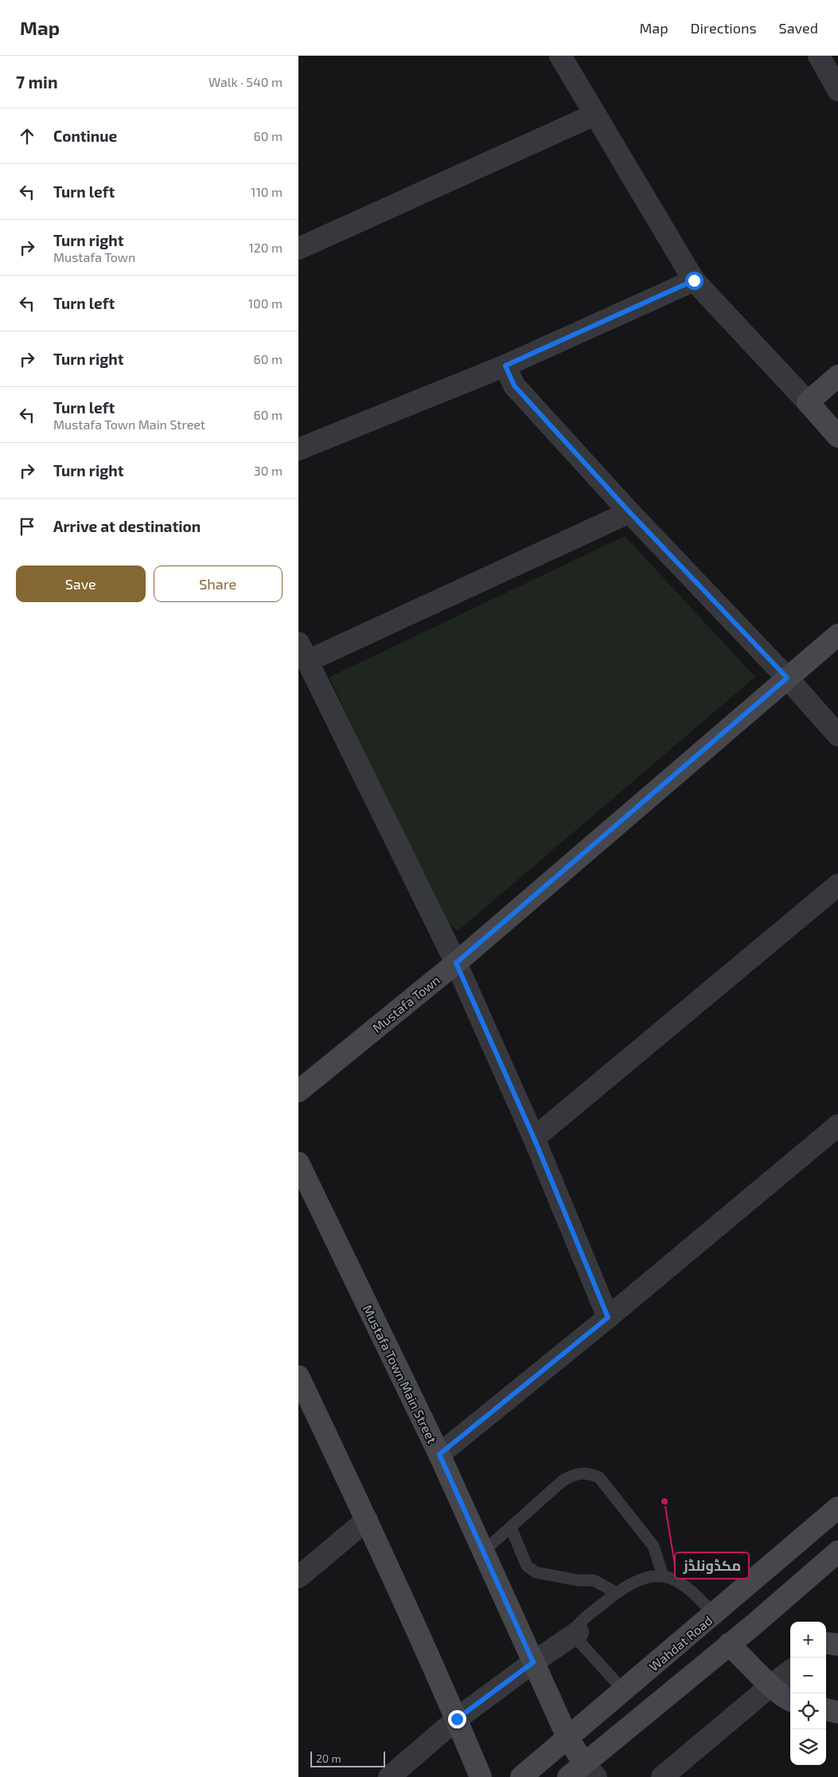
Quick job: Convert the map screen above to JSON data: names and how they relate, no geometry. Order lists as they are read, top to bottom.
{
  "streets": {
    "street": ["Mustafa Town", "Mustafa Town Main Street", "Wahdat Road"]
  },
  "crossings": [
    ["Mustafa Town Main Street", "Wahdat Road"]
  ],
  "places": ["مکڈونلڈز"],
  "scale_bar": "20 m",
  "page": {
    "header": "Map",
    "nav": ["Map", "Directions", "Saved"],
    "heading": ["7 min", "Walk · 540 m"],
    "list": [
      ["Continue", "60 m"],
      ["Turn left", "110 m"],
      ["Turn right", "Mustafa Town", "120 m"],
      ["Turn left", "100 m"],
      ["Turn right", "60 m"],
      ["Turn left", "Mustafa Town Main Street", "60 m"],
      ["Turn right", "30 m"],
      "Arrive at destination"
    ],
    "buttons": ["Save", "Share"],
    "map_buttons": ["+", "−"],
    "scale": "20 m"
  }
}
